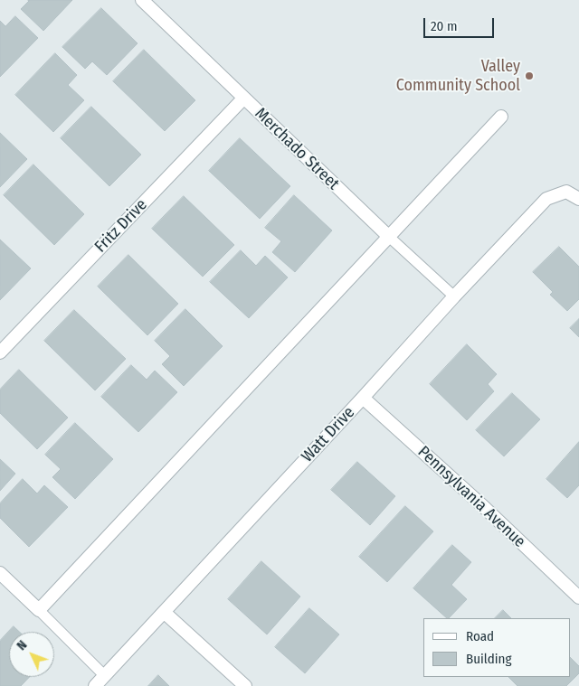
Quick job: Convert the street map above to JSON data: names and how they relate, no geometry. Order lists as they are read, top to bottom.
{
  "streets": {
    "street": [
      "Merchado Street",
      "Fritz Drive",
      "Watt Drive",
      "Pennsylvania Avenue"
    ]
  },
  "crossings": [
    ["Merchado Street", "Fritz Drive"],
    ["Merchado Street", "Watt Drive"],
    ["Watt Drive", "Pennsylvania Avenue"]
  ],
  "places": ["Valley Community School"],
  "legend": ["Road", "Building"],
  "scale_bar": "20 m",
  "north": "top left"
}
